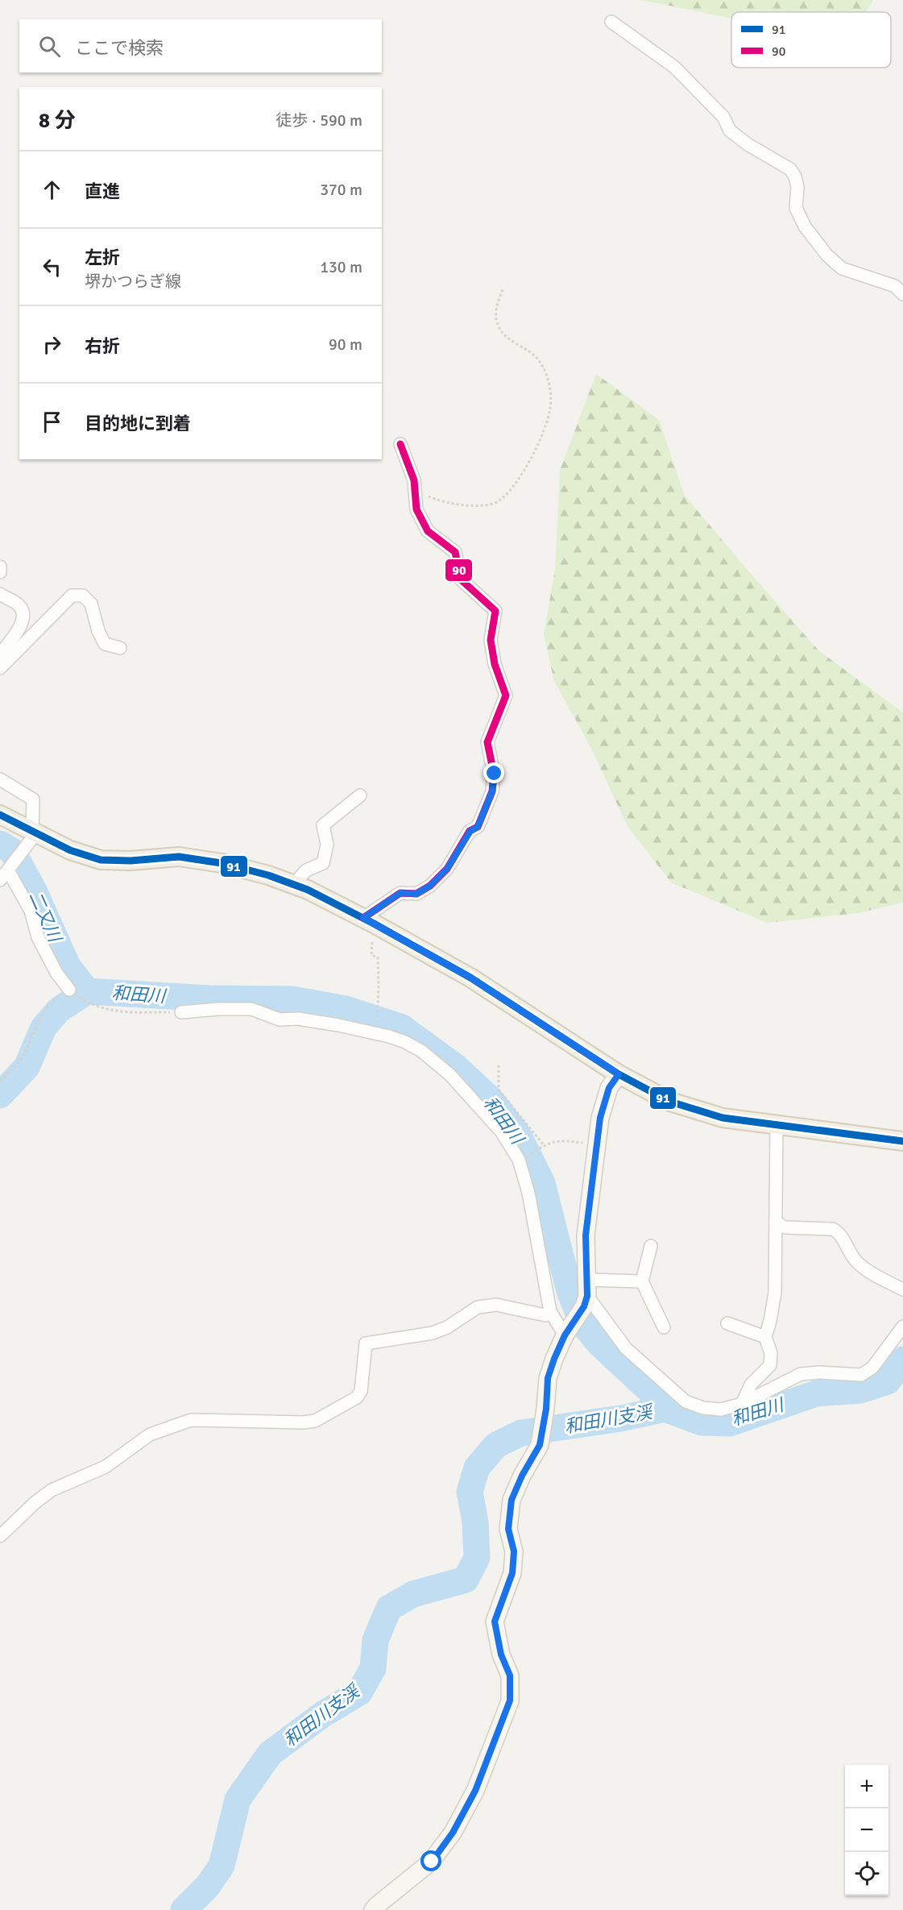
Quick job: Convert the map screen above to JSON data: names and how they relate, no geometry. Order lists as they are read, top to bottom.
{
  "water": ["二又川", "和田川", "和田川支渓"],
  "lines": ["transit line 90", "transit line 91"],
  "legend": ["91", "90"],
  "page": {
    "search": "ここで検索",
    "heading": ["8 分", "徒歩 · 590 m"],
    "list": [
      ["直進", "370 m"],
      ["左折", "堺かつらぎ線", "130 m"],
      ["右折", "90 m"],
      "目的地に到着"
    ],
    "map_buttons": ["+", "−"]
  }
}
